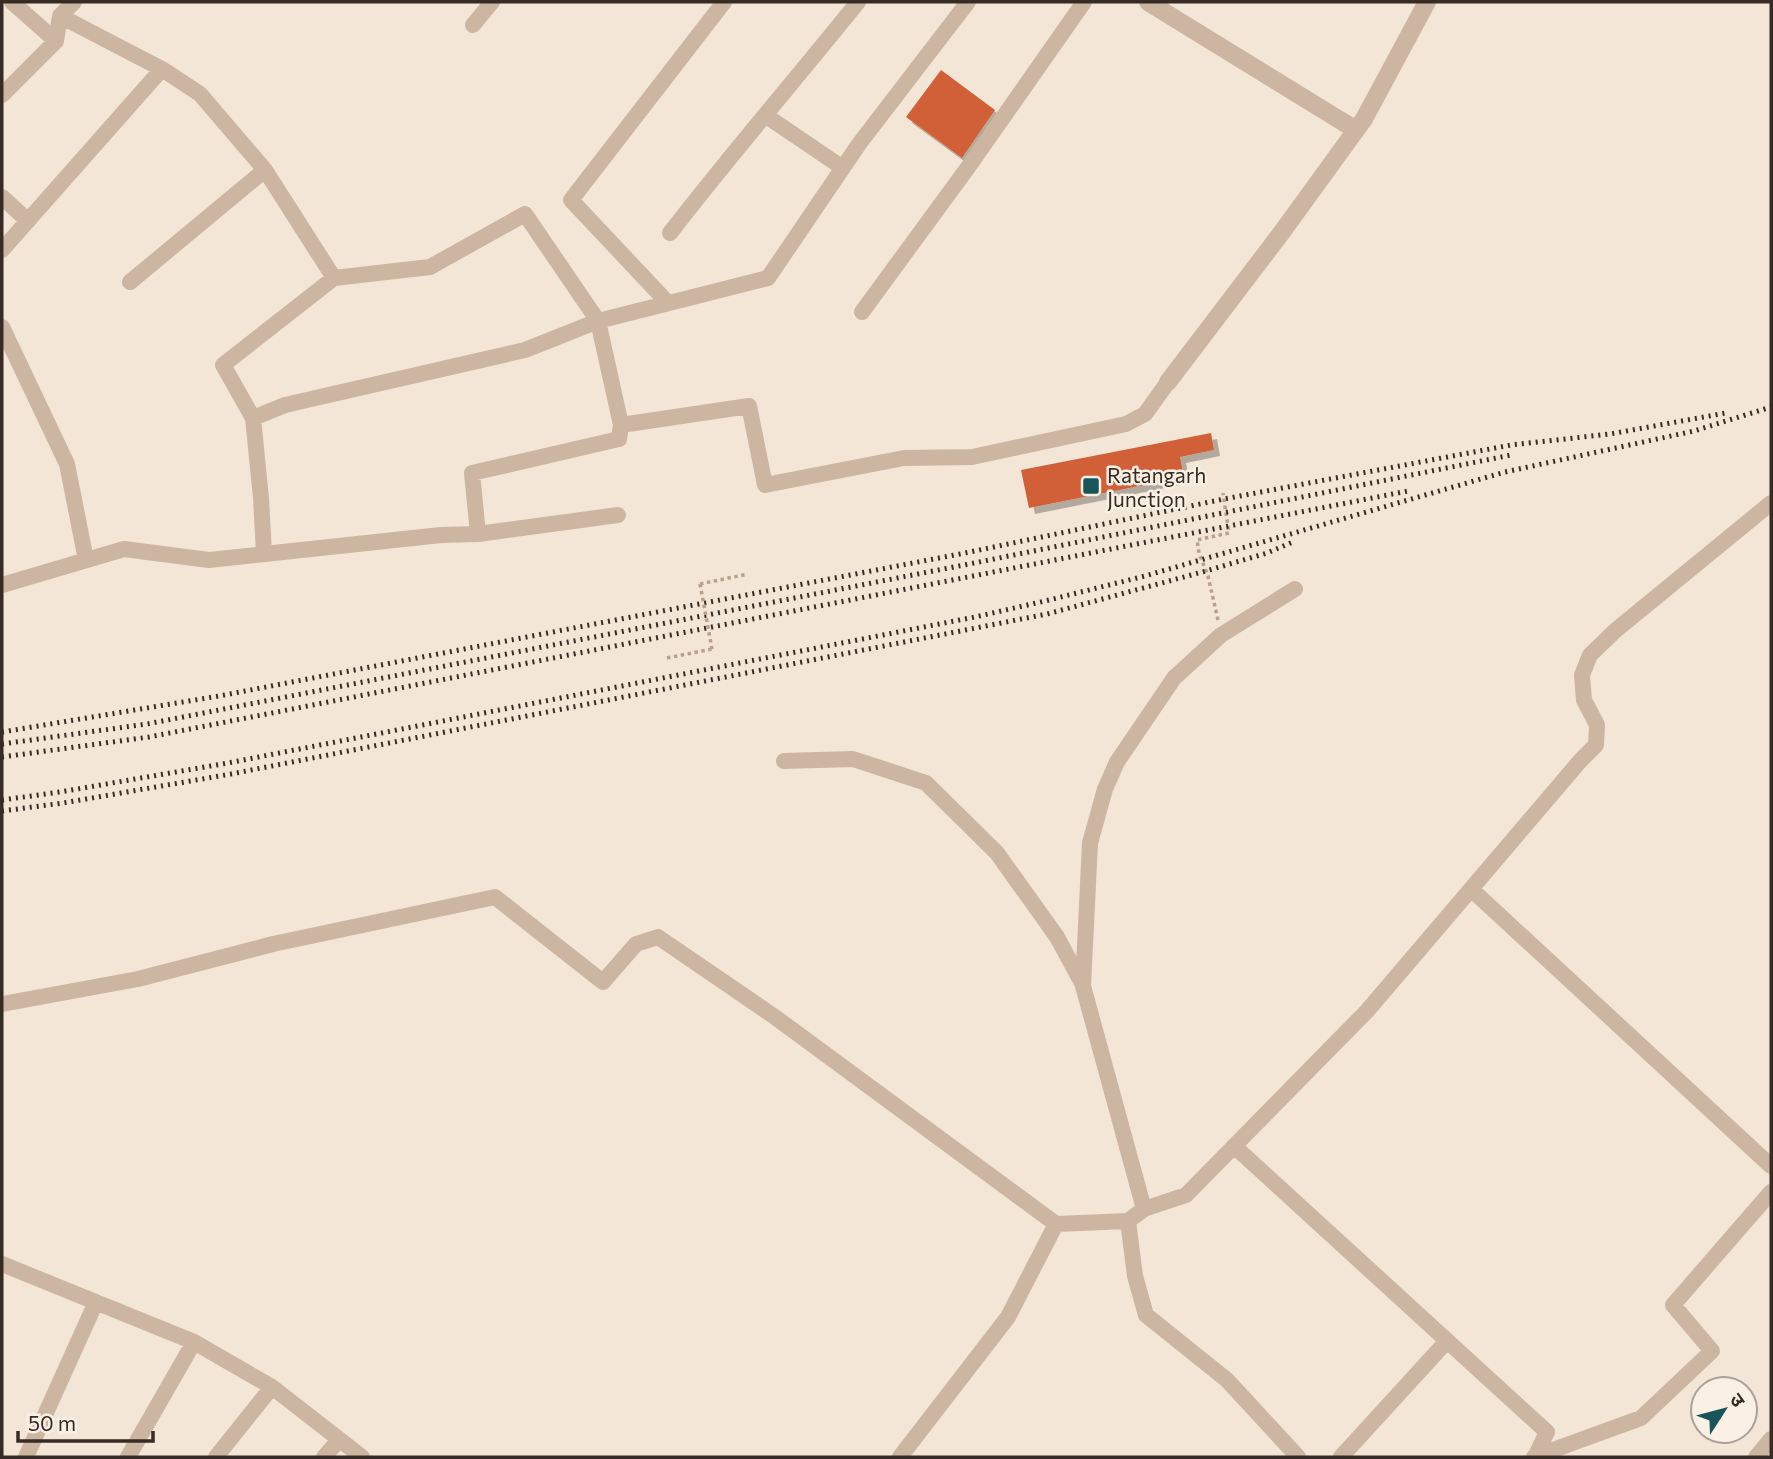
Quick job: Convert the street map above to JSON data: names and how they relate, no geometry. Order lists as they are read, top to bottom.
{
  "places": {
    "transit": ["Ratangarh Junction"]
  },
  "scale_bar": "50 m",
  "north": "top right"
}
